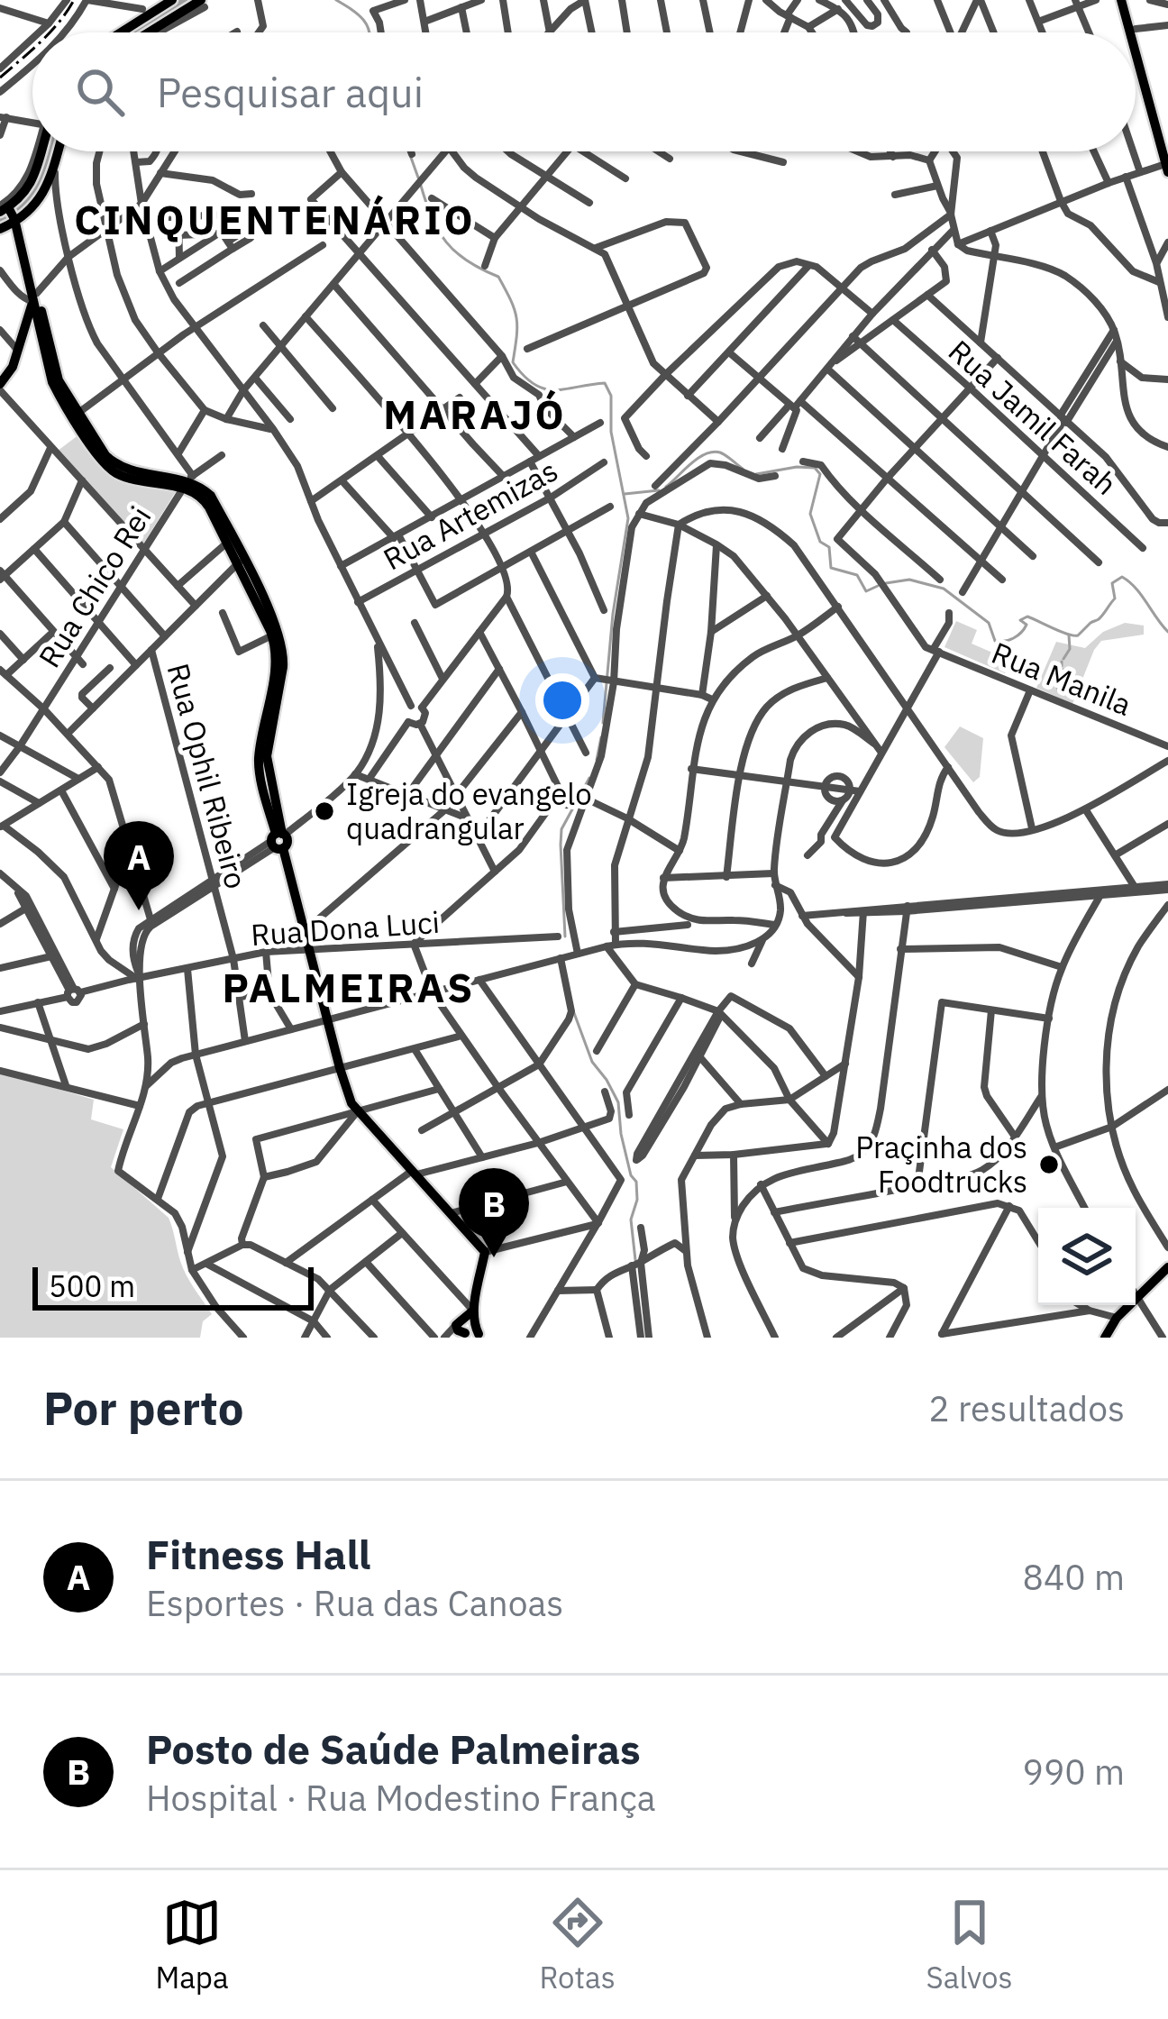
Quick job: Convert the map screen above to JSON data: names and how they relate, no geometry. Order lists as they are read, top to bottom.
{
  "streets": {
    "street": [
      "Rua Jamil Farah",
      "Rua Artemizas",
      "Rua Chico Rei",
      "Rua Manila",
      "Rua Ophil Ribeiro",
      "Rua Dona Luci"
    ]
  },
  "crossings": [
    ["Rua Ophil Ribeiro", "Rua Dona Luci"]
  ],
  "districts": ["CINQUENTENÁRIO", "MARAJÓ", "PALMEIRAS"],
  "places": ["Igreja do evangelo quadrangular", "Praçinha dos Foodtrucks"],
  "scale_bar": "500 m",
  "page": {
    "search": "Pesquisar aqui",
    "pins": ["A", "B"],
    "scale": "500 m",
    "heading": ["Por perto", "2 resultados"],
    "list": [
      {
        "mark": "A",
        "name": "Fitness Hall",
        "note": "Esportes · Rua das Canoas",
        "value": "840 m"
      },
      {
        "mark": "B",
        "name": "Posto de Saúde Palmeiras",
        "note": "Hospital · Rua Modestino França",
        "value": "990 m"
      }
    ],
    "nav": ["Mapa", "Rotas", "Salvos"]
  }
}
